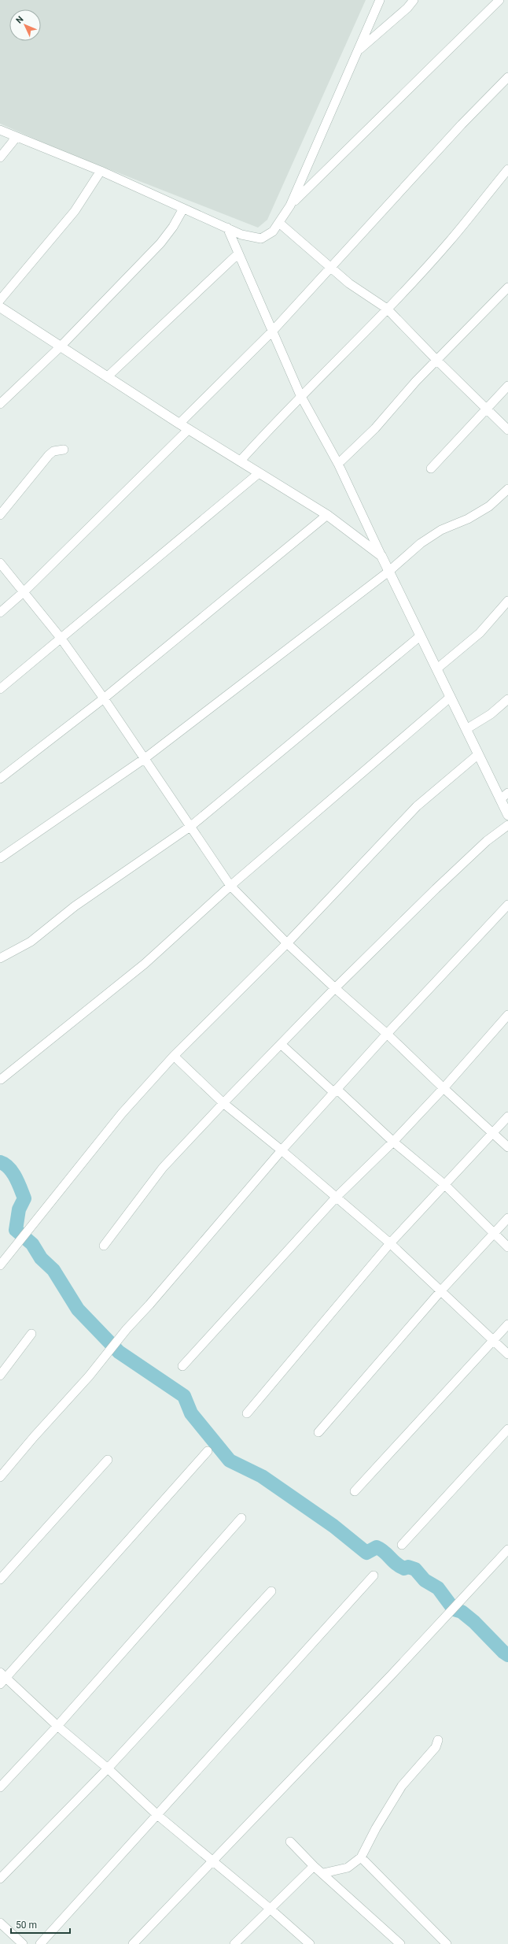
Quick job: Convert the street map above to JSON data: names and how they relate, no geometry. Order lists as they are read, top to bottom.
{
  "scale_bar": "50 m",
  "north": "top left"
}
